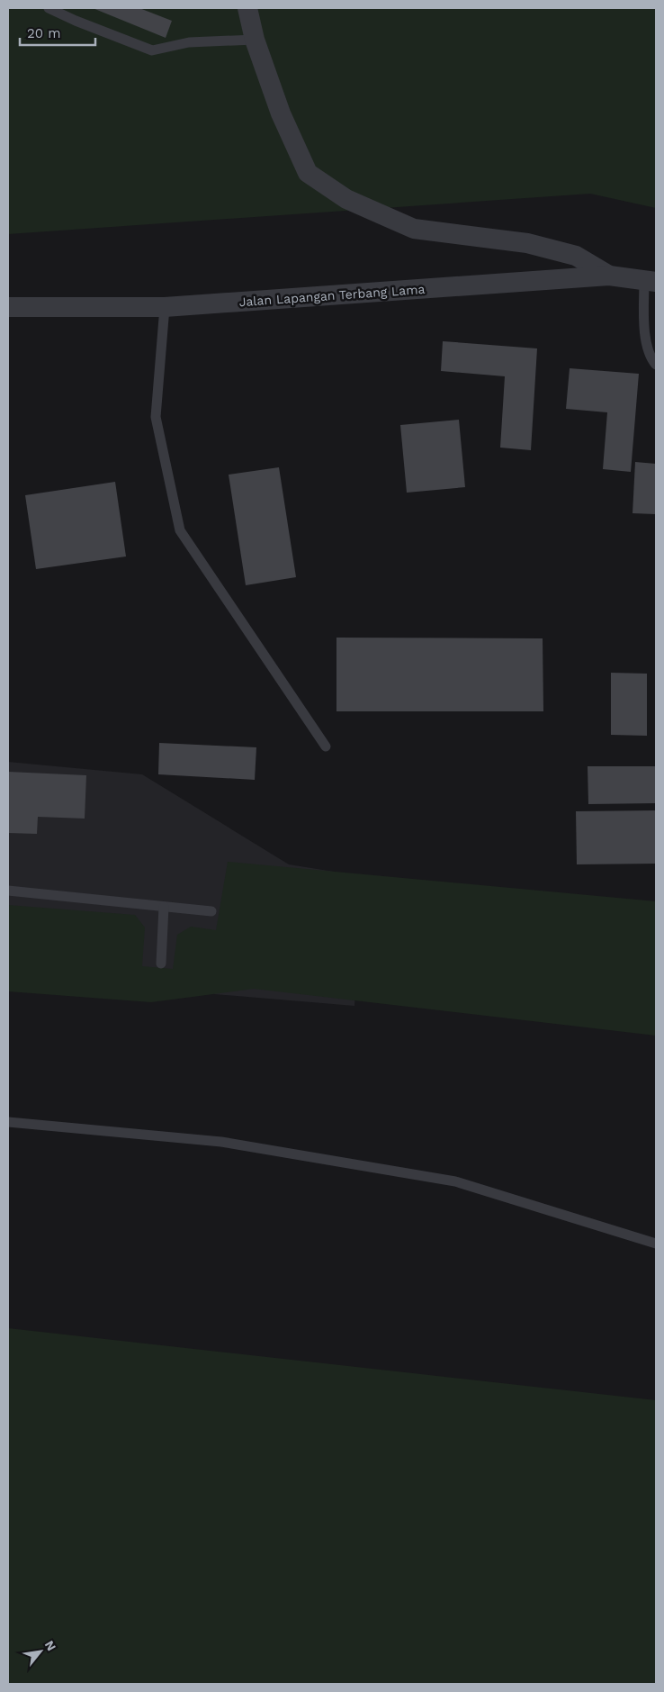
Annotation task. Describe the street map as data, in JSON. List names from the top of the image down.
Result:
{
  "streets": {
    "street": ["Jalan Lapangan Terbang Lama"]
  },
  "scale_bar": "20 m",
  "north": "top right"
}
